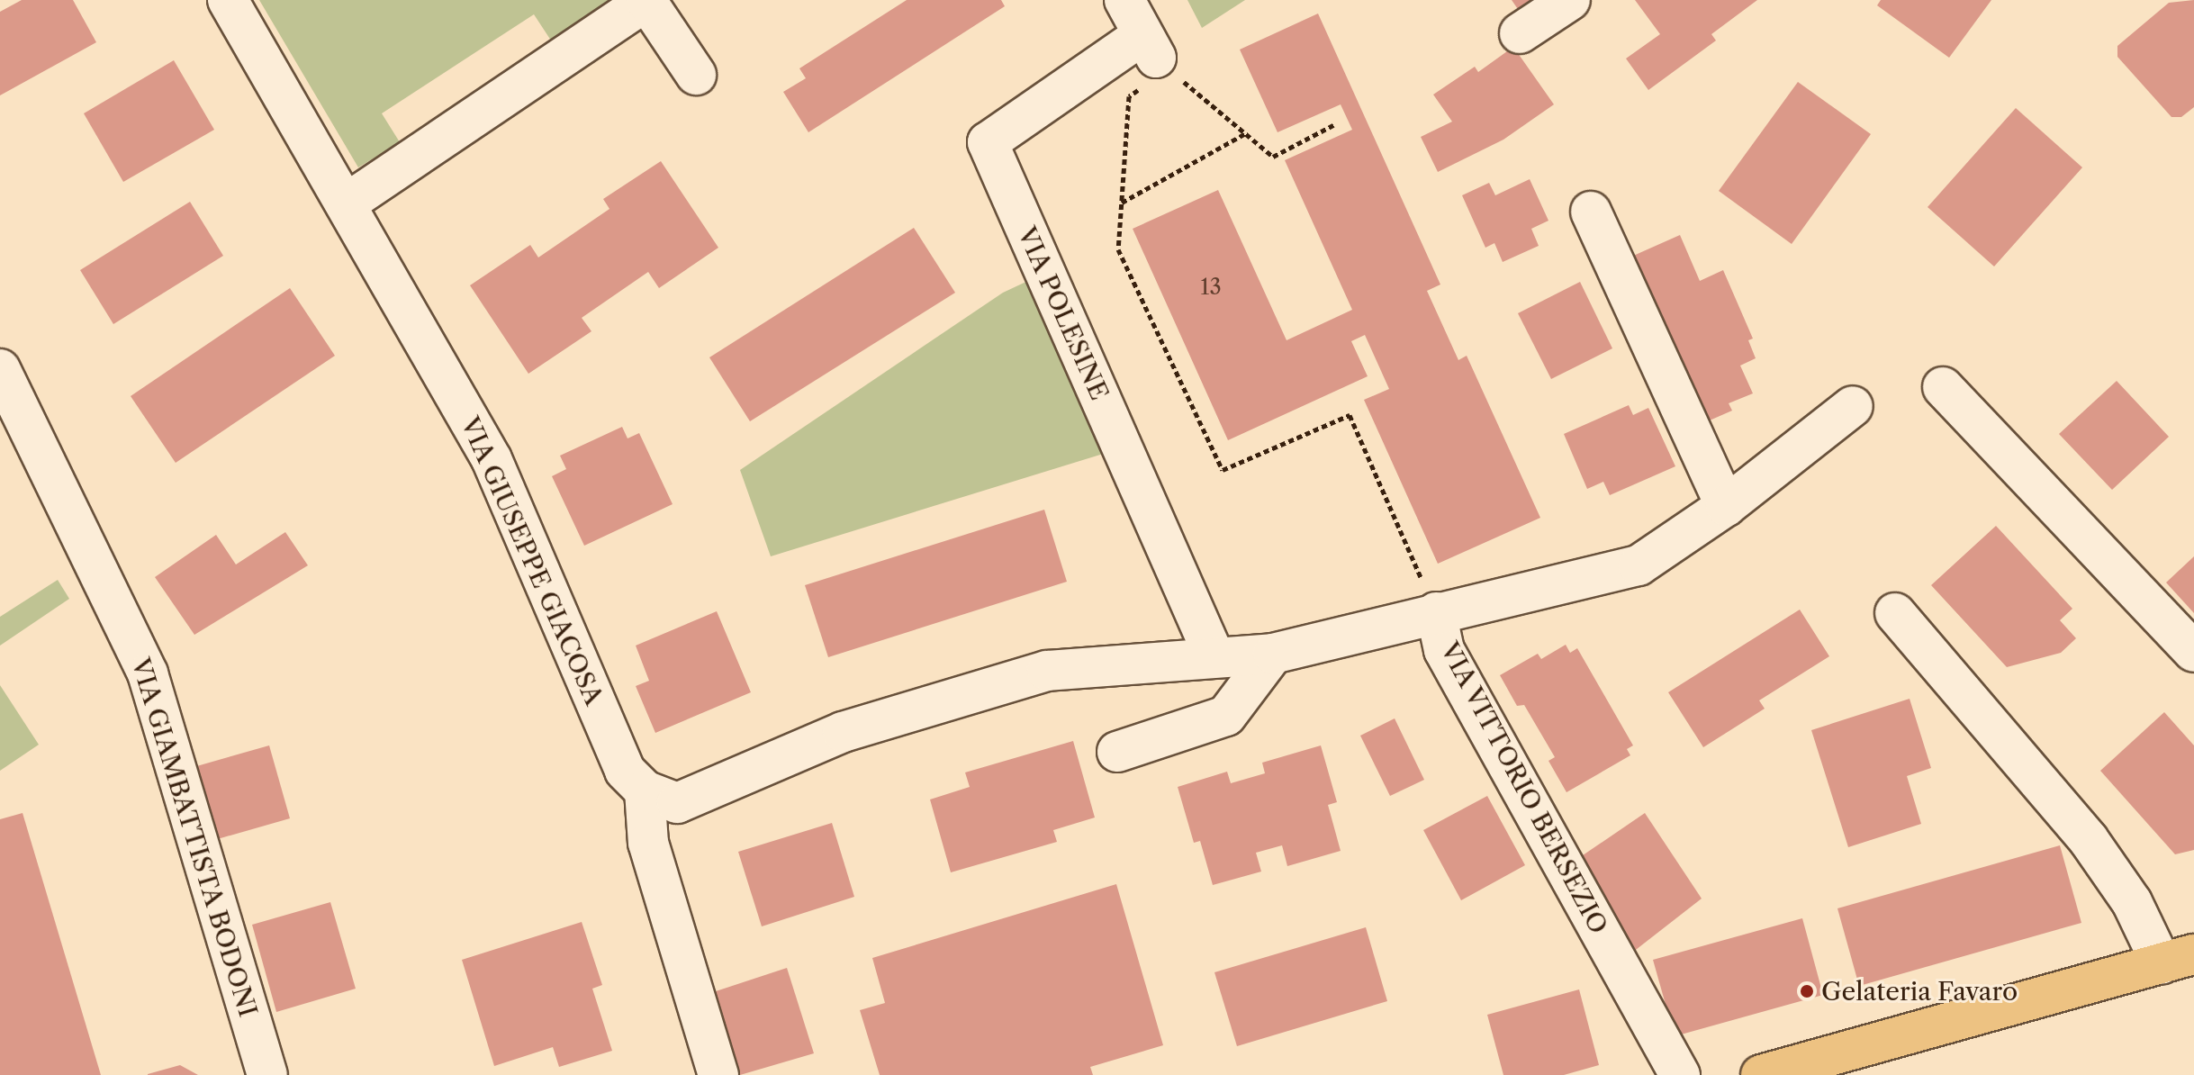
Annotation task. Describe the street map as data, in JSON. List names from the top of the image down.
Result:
{
  "streets": {
    "street": [
      "VIA POLESINE",
      "VIA GIUSEPPE GIACOSA",
      "VIA VITTORIO BERSEZIO",
      "VIA GIAMBATTISTA BODONI"
    ]
  },
  "places": ["Gelateria Favaro"],
  "house_numbers": ["13"]
}
